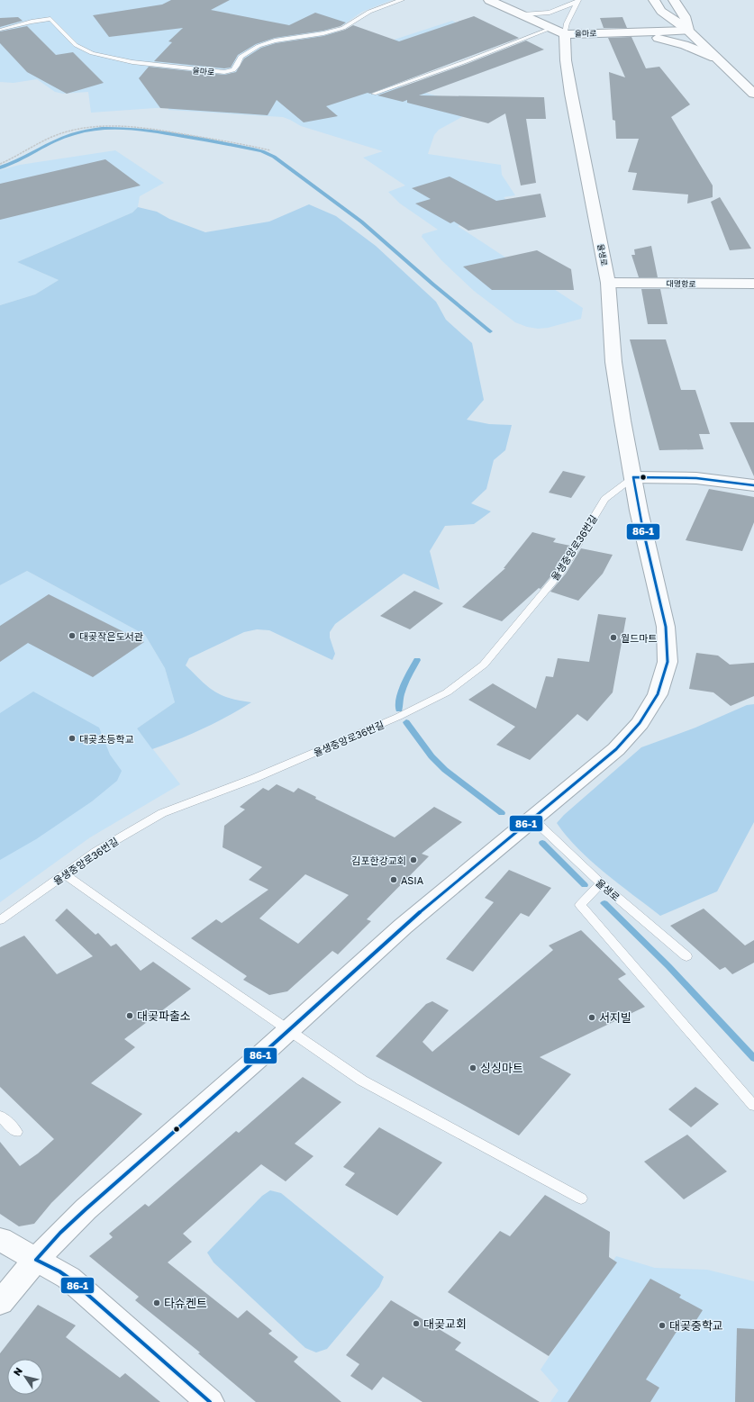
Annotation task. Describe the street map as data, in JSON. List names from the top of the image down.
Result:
{
  "streets": {
    "street": ["율마로", "율생로", "대명항로"],
    "lane": ["율생중앙로36번길"]
  },
  "crossings": [
    ["율마로", "율생로"],
    ["율생로", "대명항로"],
    ["율생로", "율생중앙로36번길"]
  ],
  "places": [
    "대곶작은도서관",
    "월드마트",
    "대곶초등학교",
    "김포한강교회",
    "ASIA",
    "대곶파출소",
    "서지빌",
    "싱싱마트",
    "타슈켄트",
    "대곶교회",
    "대곶중학교"
  ],
  "lines": ["transit line 86-1"],
  "north": "top left"
}
